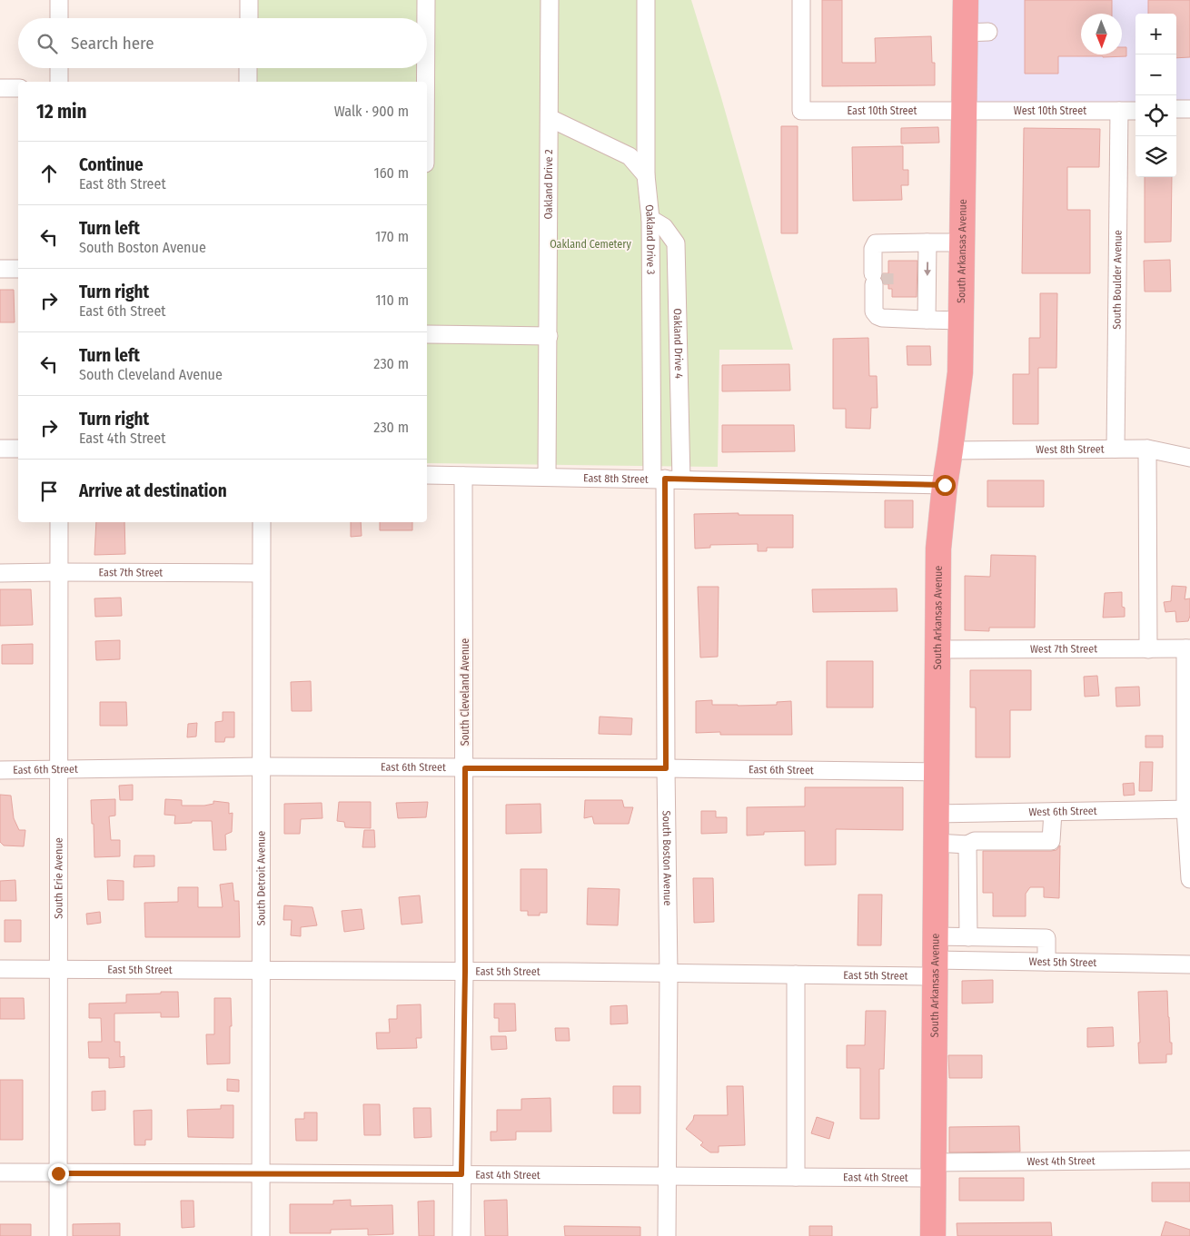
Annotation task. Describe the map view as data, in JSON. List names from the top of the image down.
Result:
{
  "streets": {
    "highway": ["South Arkansas Avenue"],
    "street": [
      "East 10th Street",
      "West 10th Street",
      "Oakland Drive 2",
      "Oakland Drive 3",
      "South Boulder Avenue",
      "Oakland Drive 4",
      "West 8th Street",
      "East 8th Street",
      "East 7th Street",
      "West 7th Street",
      "South Cleveland Avenue",
      "East 6th Street",
      "West 6th Street",
      "South Boston Avenue",
      "South Erie Avenue",
      "South Detroit Avenue",
      "West 5th Street",
      "East 5th Street",
      "West 4th Street",
      "East 4th Street"
    ]
  },
  "crossings": [
    ["East 10th Street", "West 10th Street"],
    ["East 10th Street", "South Arkansas Avenue"],
    ["West 10th Street", "South Arkansas Avenue"],
    ["West 10th Street", "South Boulder Avenue"],
    ["Oakland Drive 2", "East 8th Street"],
    ["Oakland Drive 3", "Oakland Drive 4"],
    ["Oakland Drive 3", "East 8th Street"],
    ["Oakland Drive 3", "South Boston Avenue"],
    ["South Arkansas Avenue", "West 8th Street"],
    ["South Arkansas Avenue", "East 8th Street"],
    ["South Arkansas Avenue", "West 7th Street"],
    ["South Arkansas Avenue", "East 6th Street"],
    ["South Arkansas Avenue", "West 6th Street"],
    ["South Arkansas Avenue", "West 5th Street"],
    ["South Arkansas Avenue", "East 5th Street"],
    ["South Arkansas Avenue", "West 4th Street"],
    ["South Arkansas Avenue", "East 4th Street"],
    ["South Boulder Avenue", "West 8th Street"],
    ["Oakland Drive 4", "East 8th Street"],
    ["Oakland Drive 4", "South Boston Avenue"],
    ["East 8th Street", "South Cleveland Avenue"],
    ["East 8th Street", "South Boston Avenue"],
    ["East 7th Street", "South Erie Avenue"],
    ["East 7th Street", "South Detroit Avenue"],
    ["South Cleveland Avenue", "East 6th Street"],
    ["South Cleveland Avenue", "East 5th Street"],
    ["South Cleveland Avenue", "East 4th Street"],
    ["East 6th Street", "South Boston Avenue"],
    ["East 6th Street", "South Erie Avenue"],
    ["East 6th Street", "South Detroit Avenue"],
    ["South Boston Avenue", "East 5th Street"],
    ["South Boston Avenue", "East 4th Street"],
    ["South Erie Avenue", "East 5th Street"],
    ["South Erie Avenue", "East 4th Street"],
    ["South Detroit Avenue", "East 5th Street"],
    ["South Detroit Avenue", "East 4th Street"],
    ["West 5th Street", "East 5th Street"],
    ["West 4th Street", "East 4th Street"]
  ],
  "parks": ["Oakland Cemetery"],
  "north": "bottom",
  "page": {
    "map_buttons": ["+", "−"],
    "search": "Search here",
    "heading": ["12 min", "Walk · 900 m"],
    "list": [
      ["Continue", "East 8th Street", "160 m"],
      ["Turn left", "South Boston Avenue", "170 m"],
      ["Turn right", "East 6th Street", "110 m"],
      ["Turn left", "South Cleveland Avenue", "230 m"],
      ["Turn right", "East 4th Street", "230 m"],
      "Arrive at destination"
    ]
  }
}
